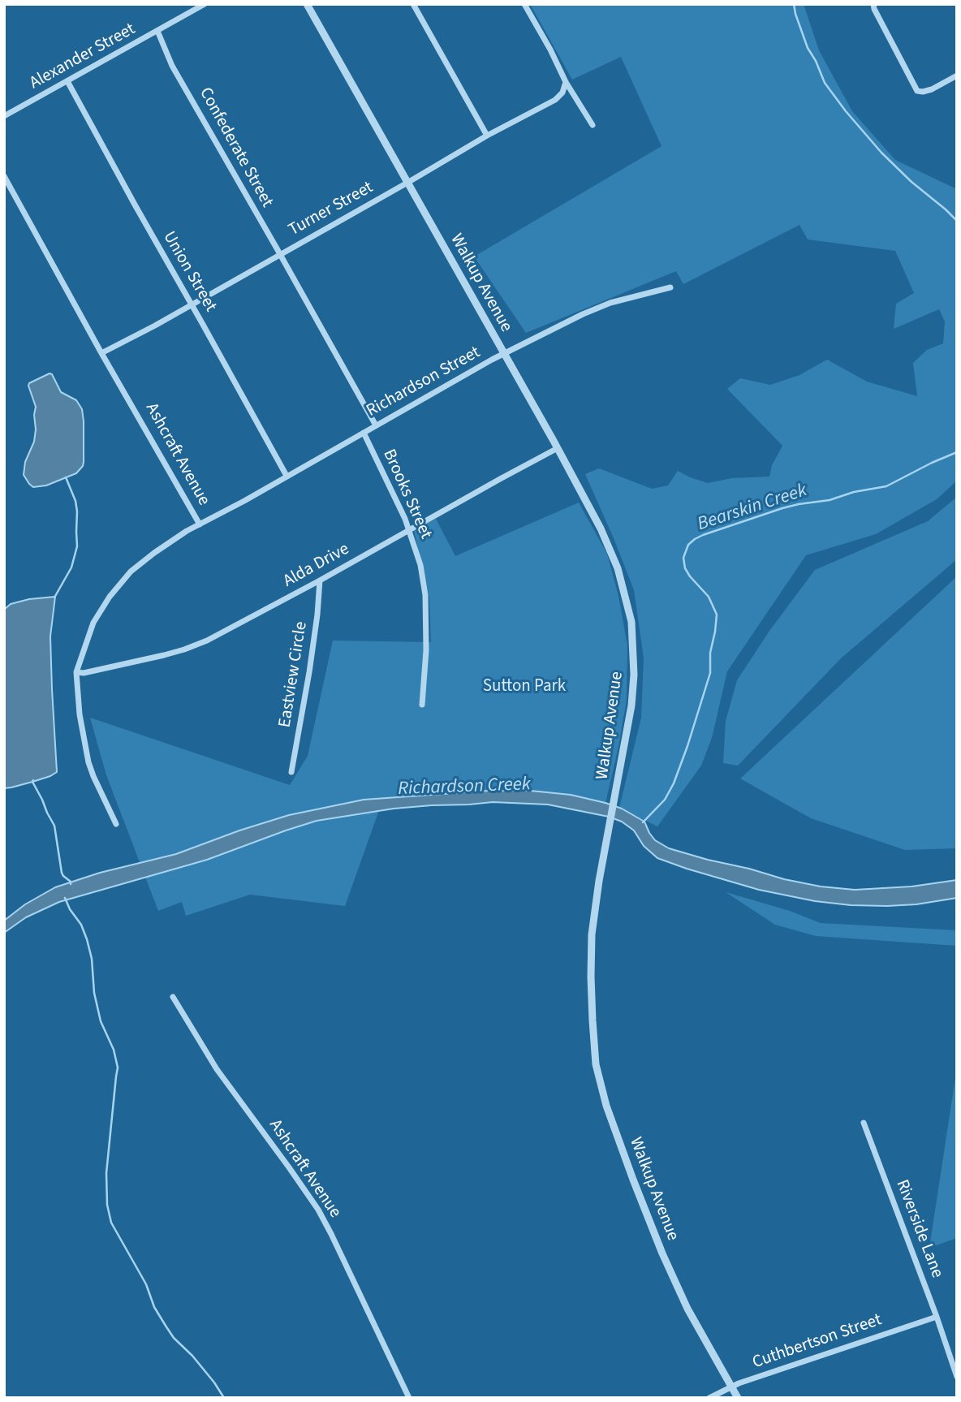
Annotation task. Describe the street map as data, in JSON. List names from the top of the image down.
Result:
{
  "streets": {
    "street": [
      "Alexander Street",
      "Confederate Street",
      "Turner Street",
      "Union Street",
      "Walkup Avenue",
      "Richardson Street",
      "Ashcraft Avenue",
      "Brooks Street",
      "Alda Drive",
      "Eastview Circle",
      "Riverside Lane",
      "Cuthbertson Street"
    ]
  },
  "crossings": [
    ["Alexander Street", "Confederate Street"],
    ["Alexander Street", "Union Street"],
    ["Confederate Street", "Turner Street"],
    ["Confederate Street", "Richardson Street"],
    ["Turner Street", "Union Street"],
    ["Turner Street", "Walkup Avenue"],
    ["Turner Street", "Ashcraft Avenue"],
    ["Union Street", "Richardson Street"],
    ["Walkup Avenue", "Richardson Street"],
    ["Walkup Avenue", "Alda Drive"],
    ["Walkup Avenue", "Cuthbertson Street"],
    ["Richardson Street", "Ashcraft Avenue"],
    ["Richardson Street", "Brooks Street"],
    ["Ashcraft Avenue", "Alda Drive"],
    ["Brooks Street", "Alda Drive"],
    ["Alda Drive", "Eastview Circle"],
    ["Riverside Lane", "Cuthbertson Street"]
  ],
  "water": ["Bearskin Creek", "Richardson Creek"],
  "parks": ["Sutton Park"]
}
